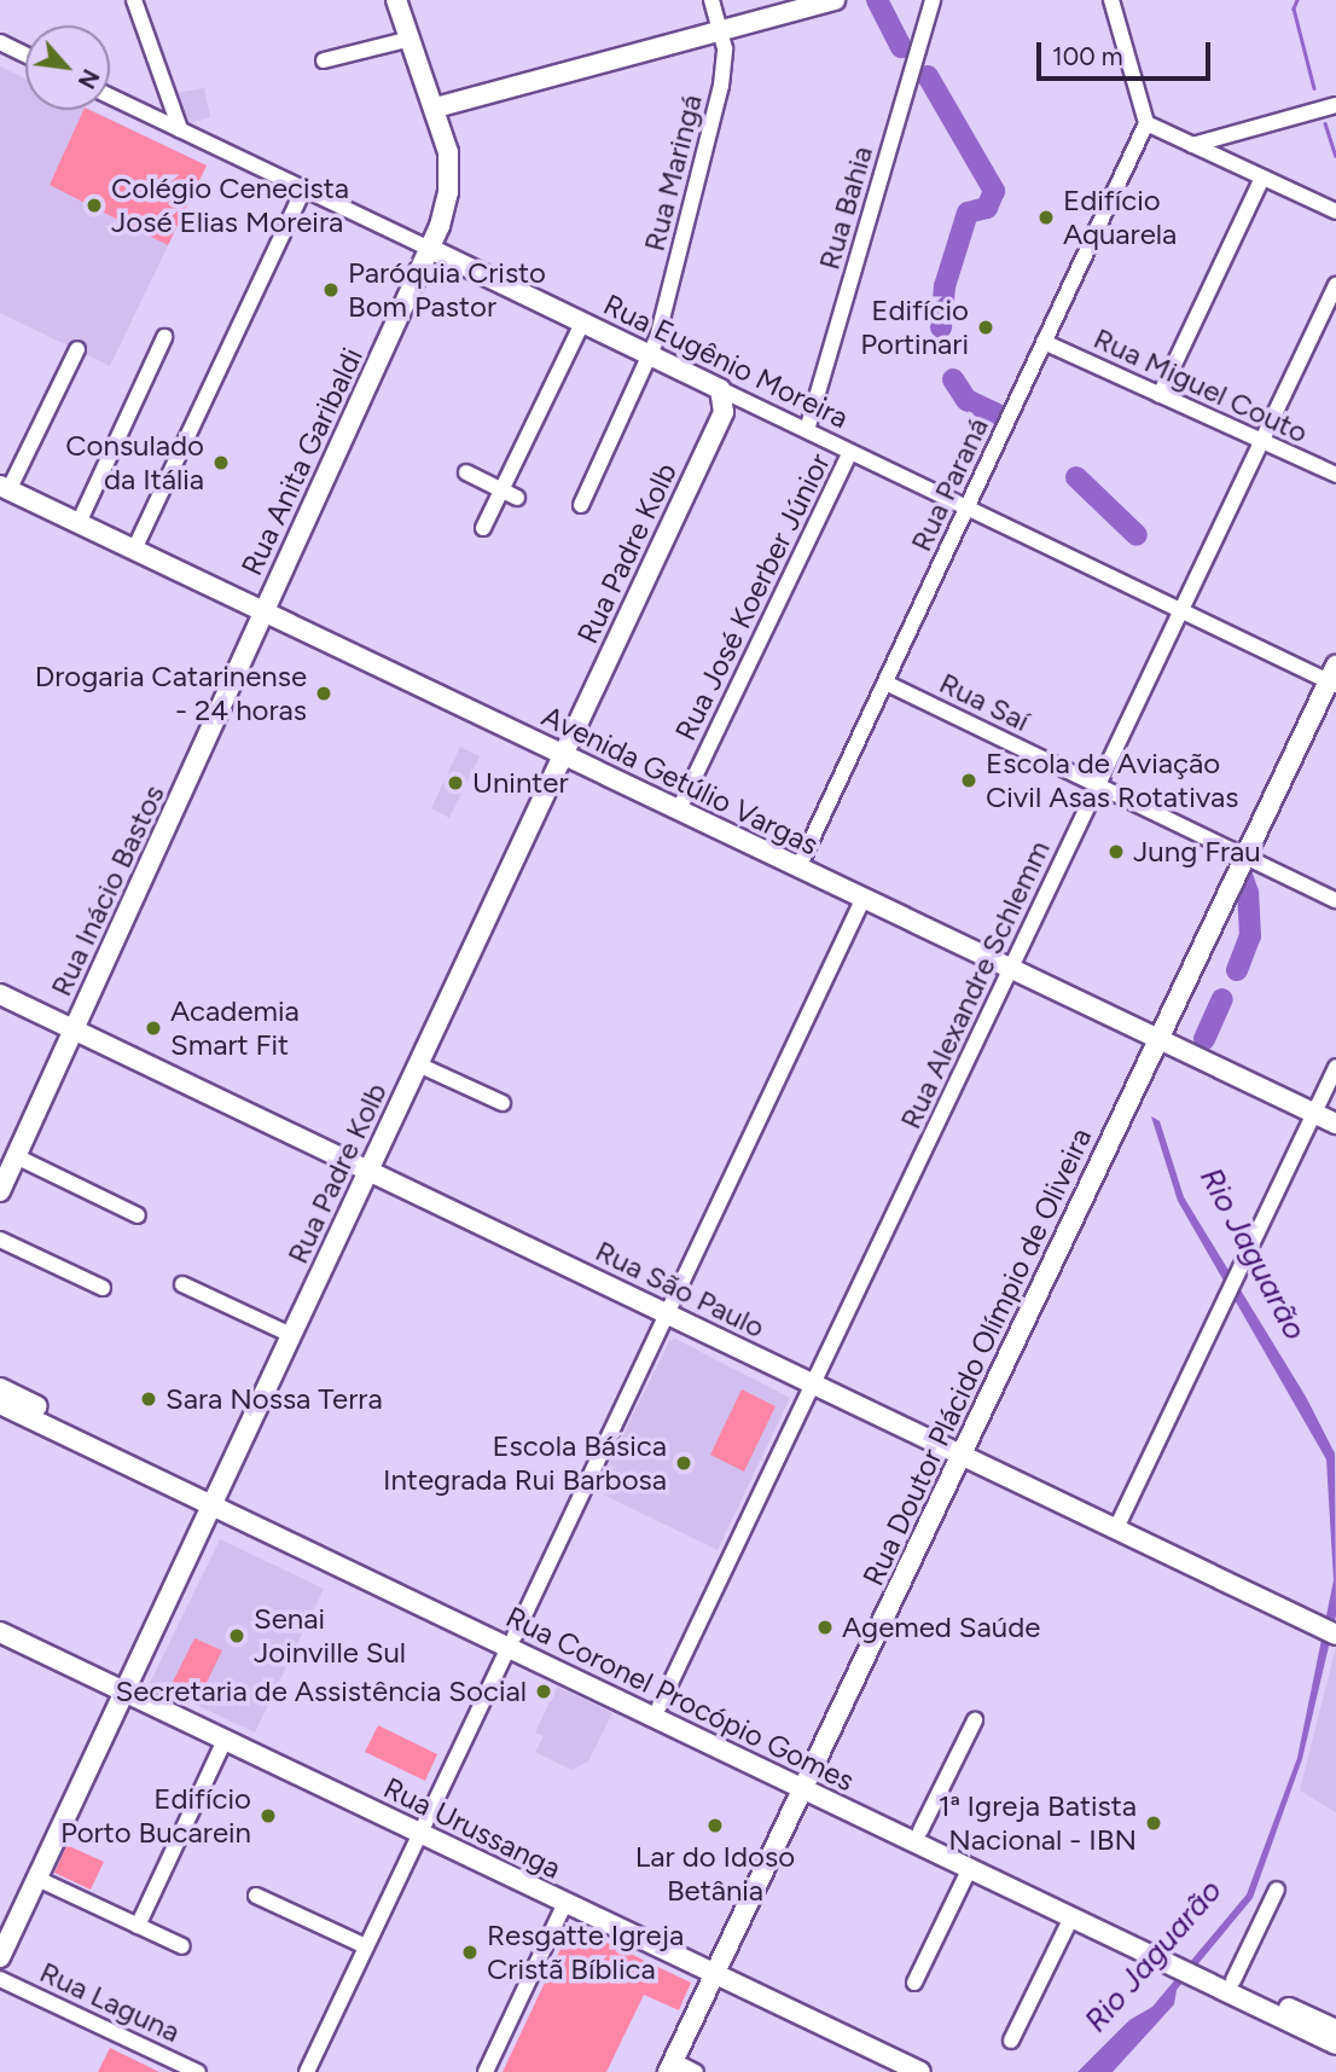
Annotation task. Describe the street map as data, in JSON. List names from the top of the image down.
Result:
{
  "streets": {
    "main road": [
      "Rua Eugênio Moreira",
      "Rua Anita Garibaldi",
      "Rua Padre Kolb",
      "Avenida Getúlio Vargas",
      "Rua Inácio Bastos",
      "Rua São Paulo",
      "Rua Doutor Plácido Olímpio de Oliveira",
      "Rua Coronel Procópio Gomes",
      "Rua Urussanga"
    ],
    "street": [
      "Rua Maringá",
      "Rua Bahia",
      "Rua Miguel Couto",
      "Rua Paraná",
      "Rua José Koerber Júnior",
      "Rua Saí",
      "Rua Alexandre Schlemm",
      "Rua Laguna"
    ]
  },
  "crossings": [
    ["Rua Maringá", "Rua Eugênio Moreira"],
    ["Rua Bahia", "Rua Eugênio Moreira"],
    ["Rua Eugênio Moreira", "Rua Anita Garibaldi"],
    ["Rua Eugênio Moreira", "Rua Paraná"],
    ["Rua Eugênio Moreira", "Rua José Koerber Júnior"],
    ["Rua Eugênio Moreira", "Rua Alexandre Schlemm"],
    ["Rua Eugênio Moreira", "Rua Doutor Plácido Olímpio de Oliveira"],
    ["Rua Miguel Couto", "Rua Paraná"],
    ["Rua Miguel Couto", "Rua Alexandre Schlemm"],
    ["Rua Anita Garibaldi", "Avenida Getúlio Vargas"],
    ["Rua Anita Garibaldi", "Rua Inácio Bastos"],
    ["Rua Paraná", "Rua Saí"],
    ["Rua Paraná", "Avenida Getúlio Vargas"],
    ["Rua Padre Kolb", "Avenida Getúlio Vargas"],
    ["Rua Padre Kolb", "Rua São Paulo"],
    ["Rua Padre Kolb", "Rua Coronel Procópio Gomes"],
    ["Rua Padre Kolb", "Rua Urussanga"],
    ["Rua José Koerber Júnior", "Avenida Getúlio Vargas"],
    ["Rua Saí", "Rua Alexandre Schlemm"],
    ["Rua Saí", "Rua Doutor Plácido Olímpio de Oliveira"],
    ["Avenida Getúlio Vargas", "Rua Inácio Bastos"],
    ["Avenida Getúlio Vargas", "Rua Alexandre Schlemm"],
    ["Avenida Getúlio Vargas", "Rua Doutor Plácido Olímpio de Oliveira"],
    ["Rua Inácio Bastos", "Rua São Paulo"],
    ["Rua Alexandre Schlemm", "Rua São Paulo"],
    ["Rua Alexandre Schlemm", "Rua Coronel Procópio Gomes"],
    ["Rua São Paulo", "Rua Doutor Plácido Olímpio de Oliveira"],
    ["Rua Doutor Plácido Olímpio de Oliveira", "Rua Coronel Procópio Gomes"],
    ["Rua Doutor Plácido Olímpio de Oliveira", "Rua Urussanga"]
  ],
  "water": ["Rio Jaguarão"],
  "places": [
    "Colégio Cenecista José Elias Moreira",
    "Edifício Aquarela",
    "Paróquia Cristo Bom Pastor",
    "Edifício Portinari",
    "Consulado da Itália",
    "Drogaria Catarinense - 24 horas",
    "Escola de Aviação Civil Asas Rotativas",
    "Uninter",
    "Jung Frau",
    "Academia Smart Fit",
    "Sara Nossa Terra",
    "Escola Básica Integrada Rui Barbosa",
    "Agemed Saúde",
    "Senai Joinville Sul",
    "Secretaria de Assistência Social",
    "Edifício Porto Bucarein",
    "1ª Igreja Batista Nacional - IBN",
    "Lar do Idoso Betânia",
    "Resgatte Igreja Cristã Bíblica"
  ],
  "scale_bar": "100 m",
  "north": "bottom right"
}
